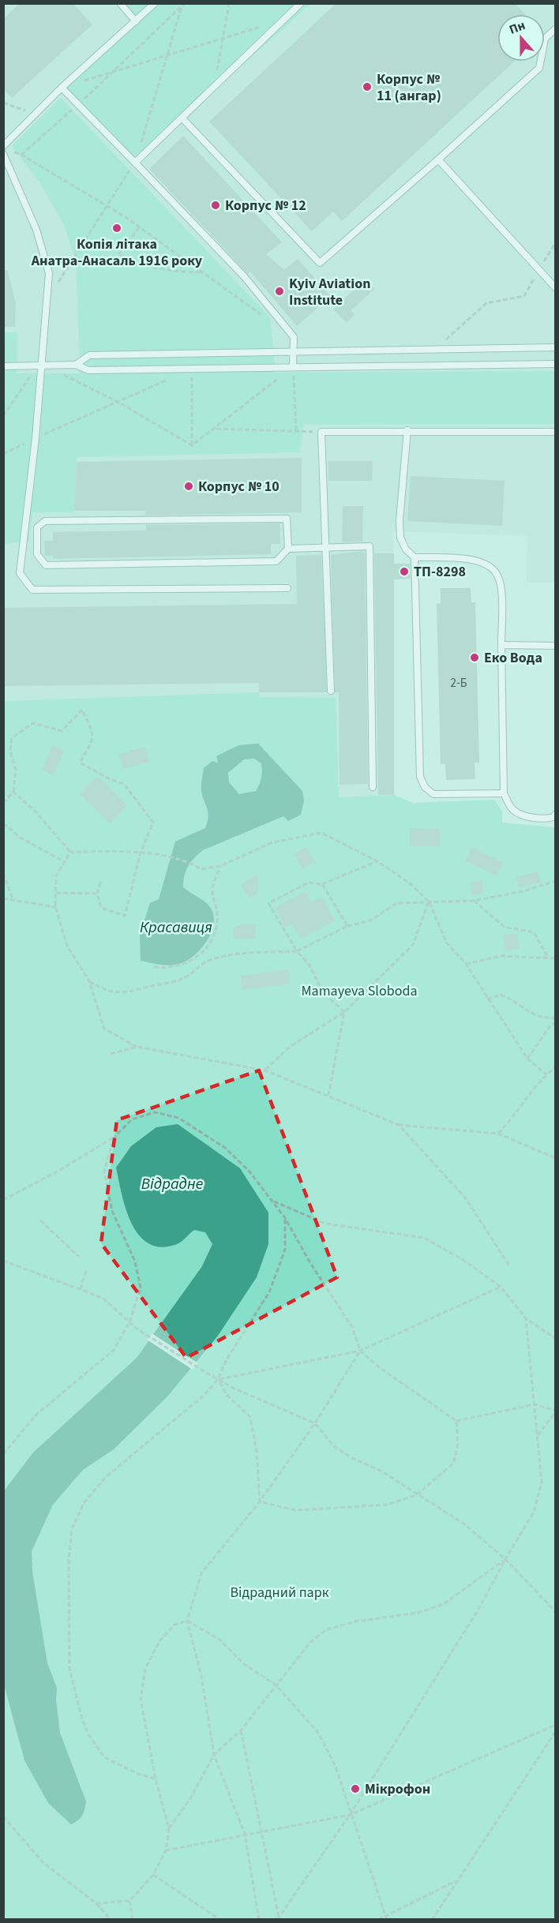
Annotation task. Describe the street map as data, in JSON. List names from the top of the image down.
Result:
{
  "water": ["Красавиця", "Відрадне"],
  "parks": ["Mamayeva Sloboda", "Відрадний парк"],
  "places": [
    "Корпус № 11 (ангар)",
    "Корпус № 12",
    "Копія літака Анатра-Анасаль 1916 року",
    "Kyiv Aviation Institute",
    "Корпус № 10",
    "ТП-8298",
    "Еко Вода",
    "Мікрофон"
  ],
  "house_numbers": ["2-Б"],
  "north": "top"
}
